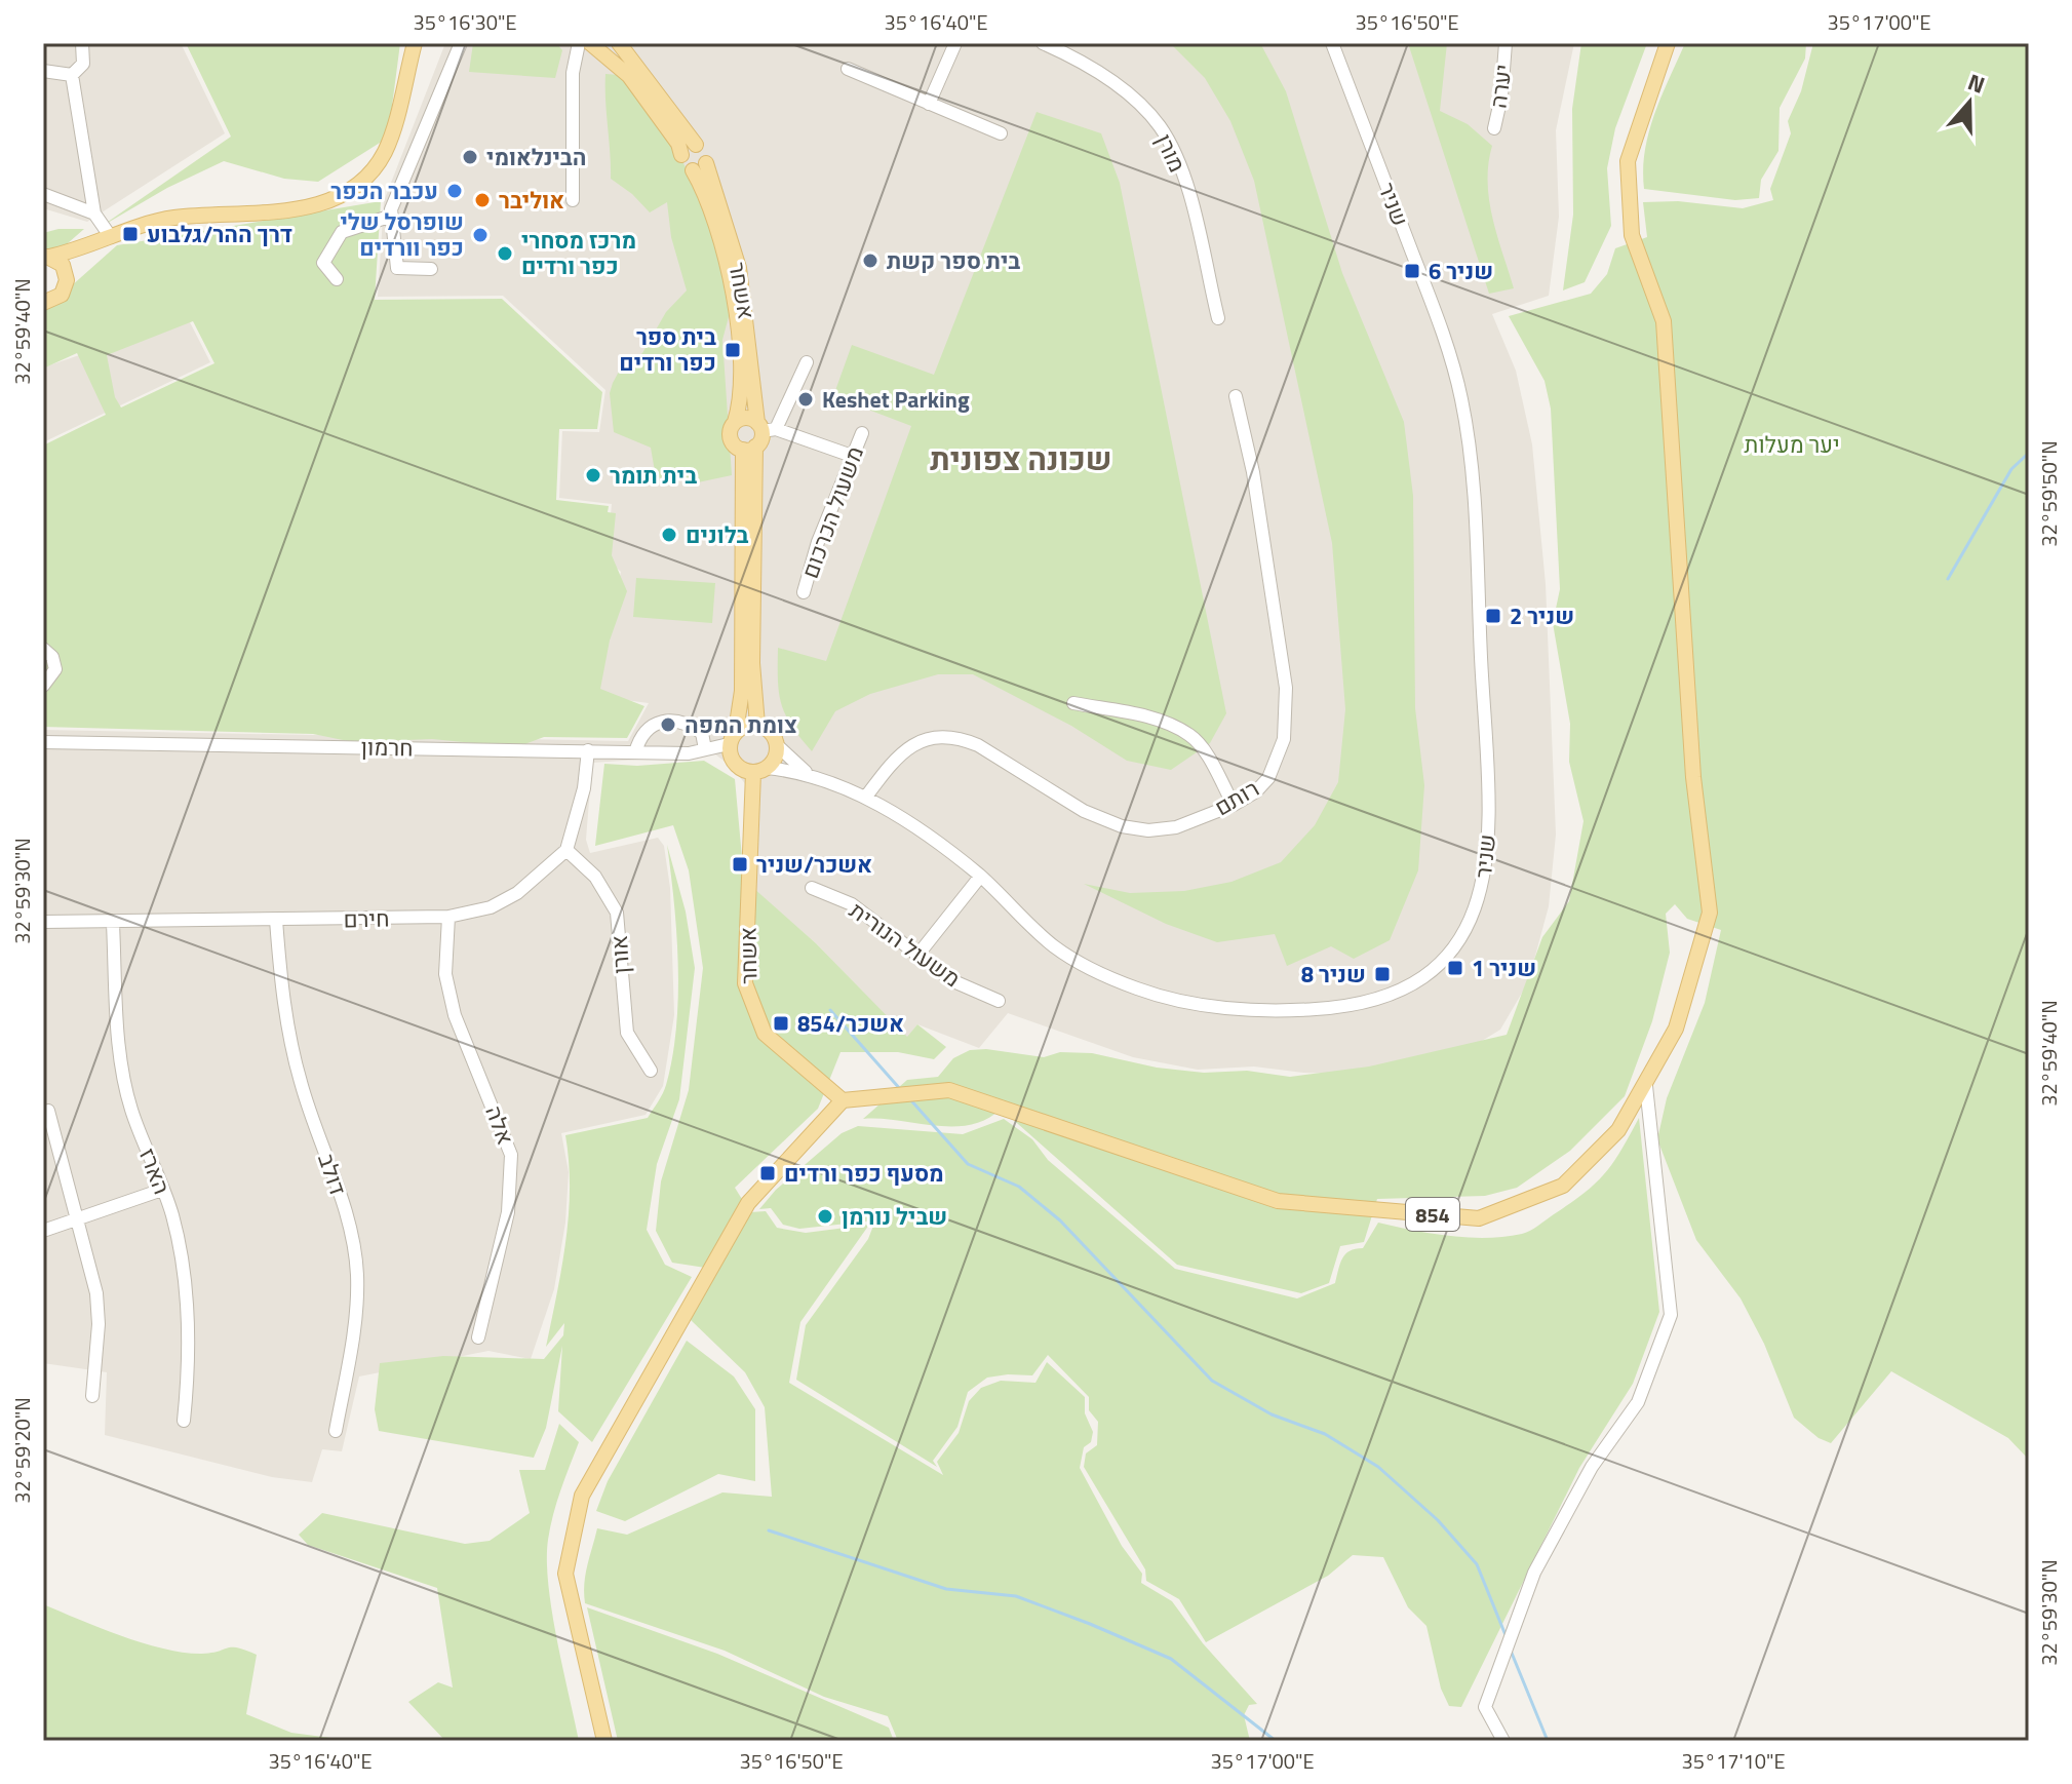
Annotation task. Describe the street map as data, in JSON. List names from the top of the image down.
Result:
{
  "streets": {
    "main road": ["אשחר", "854"],
    "street": [
      "יערה",
      "מורן",
      "שניר",
      "משעול הכרכום",
      "חרמון",
      "רותם",
      "חירם",
      "משעול הנורית",
      "אורן",
      "אלה",
      "הארז",
      "דולב"
    ]
  },
  "crossings": [
    ["שניר", "אשחר"],
    ["שניר", "חרמון"],
    ["שניר", "רותם"],
    ["אשחר", "חרמון"],
    ["אשחר", "854"],
    ["חירם", "אורן"],
    ["חירם", "אלה"],
    ["חירם", "הארז"],
    ["חירם", "דולב"]
  ],
  "districts": ["שכונה צפונית"],
  "parks": ["יער מעלות"],
  "places": {
    "other": [
      "הבינלאומי",
      "עכבר הכפר",
      "אוליבר",
      "שופרסל שלי כפר וורדים",
      "מרכז מסחרי כפר ורדים",
      "בית ספר קשת",
      "Keshet Parking",
      "בית תומר",
      "בלונים",
      "צומת המפה",
      "שביל נורמן"
    ],
    "transit": [
      "דרך ההר/גלבוע",
      "שניר 6",
      "בית ספר כפר ורדים",
      "שניר 2",
      "אשכר/שניר",
      "שניר 1",
      "שניר 8",
      "אשכר/854",
      "מסעף כפר ורדים"
    ]
  },
  "north": "top",
  "coordinates": [
    "35°16'30\"E",
    "35°16'40\"E",
    "35°16'50\"E",
    "35°17'00\"E",
    "32°59'40\"N",
    "32°59'50\"N",
    "32°59'30\"N",
    "32°59'20\"N",
    "35°17'10\"E"
  ]
}
